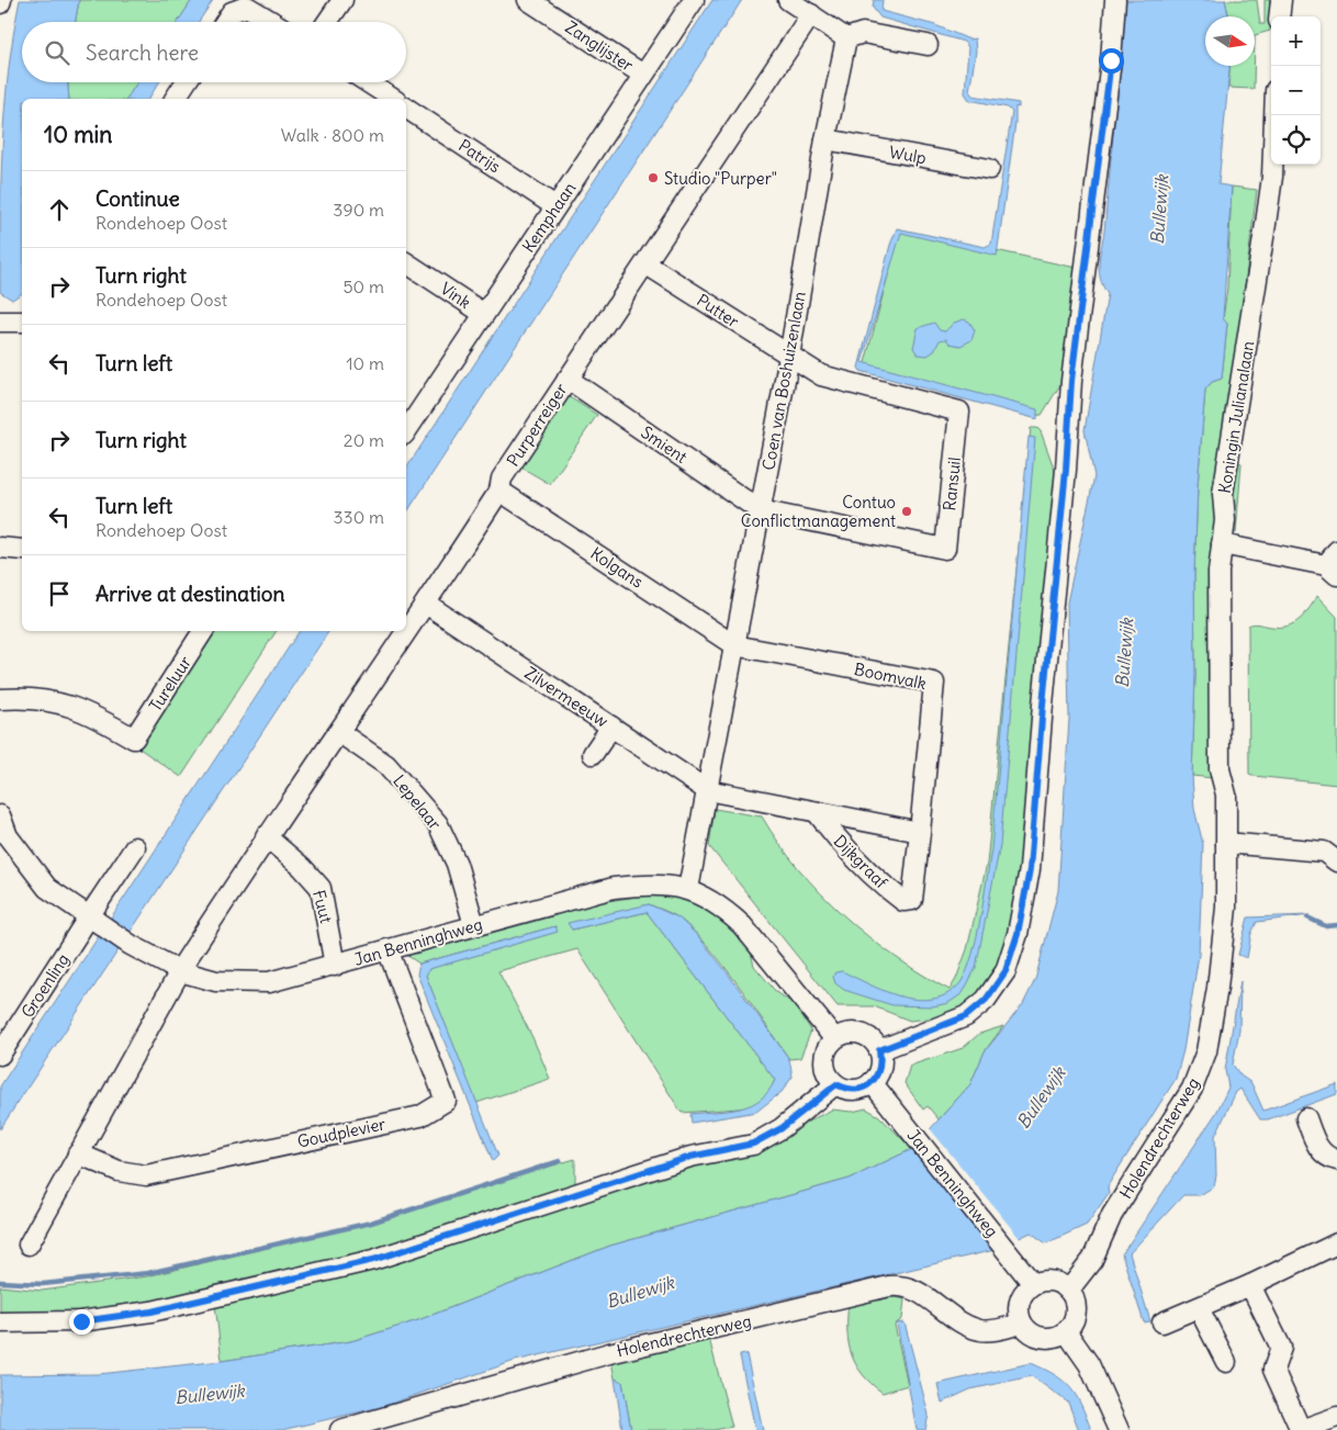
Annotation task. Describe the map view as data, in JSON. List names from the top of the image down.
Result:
{
  "streets": {
    "street": [
      "Zanglijster",
      "Wulp",
      "Patrijs",
      "Kemphaan",
      "Vink",
      "Putter",
      "Coen van Boshuizenlaan",
      "Koningin Julianalaan",
      "Purperreiger",
      "Smient",
      "Ransuil",
      "Kolgans",
      "Boomvalk",
      "Tureluur",
      "Zilvermeeuw",
      "Lepelaar",
      "Dijkgraaf",
      "Fuut",
      "Jan Benninghweg",
      "Groenling",
      "Goudplevier",
      "Holendrechterweg"
    ]
  },
  "crossings": [
    ["Zanglijster", "Kemphaan"],
    ["Wulp", "Coen van Boshuizenlaan"],
    ["Patrijs", "Kemphaan"],
    ["Kemphaan", "Vink"],
    ["Putter", "Coen van Boshuizenlaan"],
    ["Putter", "Purperreiger"],
    ["Putter", "Ransuil"],
    ["Coen van Boshuizenlaan", "Smient"],
    ["Coen van Boshuizenlaan", "Ransuil"],
    ["Coen van Boshuizenlaan", "Kolgans"],
    ["Coen van Boshuizenlaan", "Boomvalk"],
    ["Coen van Boshuizenlaan", "Zilvermeeuw"],
    ["Coen van Boshuizenlaan", "Jan Benninghweg"],
    ["Koningin Julianalaan", "Holendrechterweg"],
    ["Purperreiger", "Smient"],
    ["Purperreiger", "Kolgans"],
    ["Purperreiger", "Zilvermeeuw"],
    ["Purperreiger", "Lepelaar"],
    ["Purperreiger", "Fuut"],
    ["Smient", "Ransuil"],
    ["Kolgans", "Boomvalk"],
    ["Boomvalk", "Dijkgraaf"],
    ["Lepelaar", "Jan Benninghweg"],
    ["Fuut", "Jan Benninghweg"],
    ["Jan Benninghweg", "Groenling"],
    ["Jan Benninghweg", "Goudplevier"],
    ["Jan Benninghweg", "Holendrechterweg"]
  ],
  "water": ["Bullewijk"],
  "places": ["Studio \"Purper\"", "Contuo Conflictmanagement"],
  "north": "right",
  "page": {
    "map_buttons": ["+", "−"],
    "search": "Search here",
    "heading": ["10 min", "Walk · 800 m"],
    "list": [
      ["Continue", "Rondehoep Oost", "390 m"],
      ["Turn right", "Rondehoep Oost", "50 m"],
      ["Turn left", "10 m"],
      ["Turn right", "20 m"],
      ["Turn left", "Rondehoep Oost", "330 m"],
      "Arrive at destination"
    ]
  }
}
